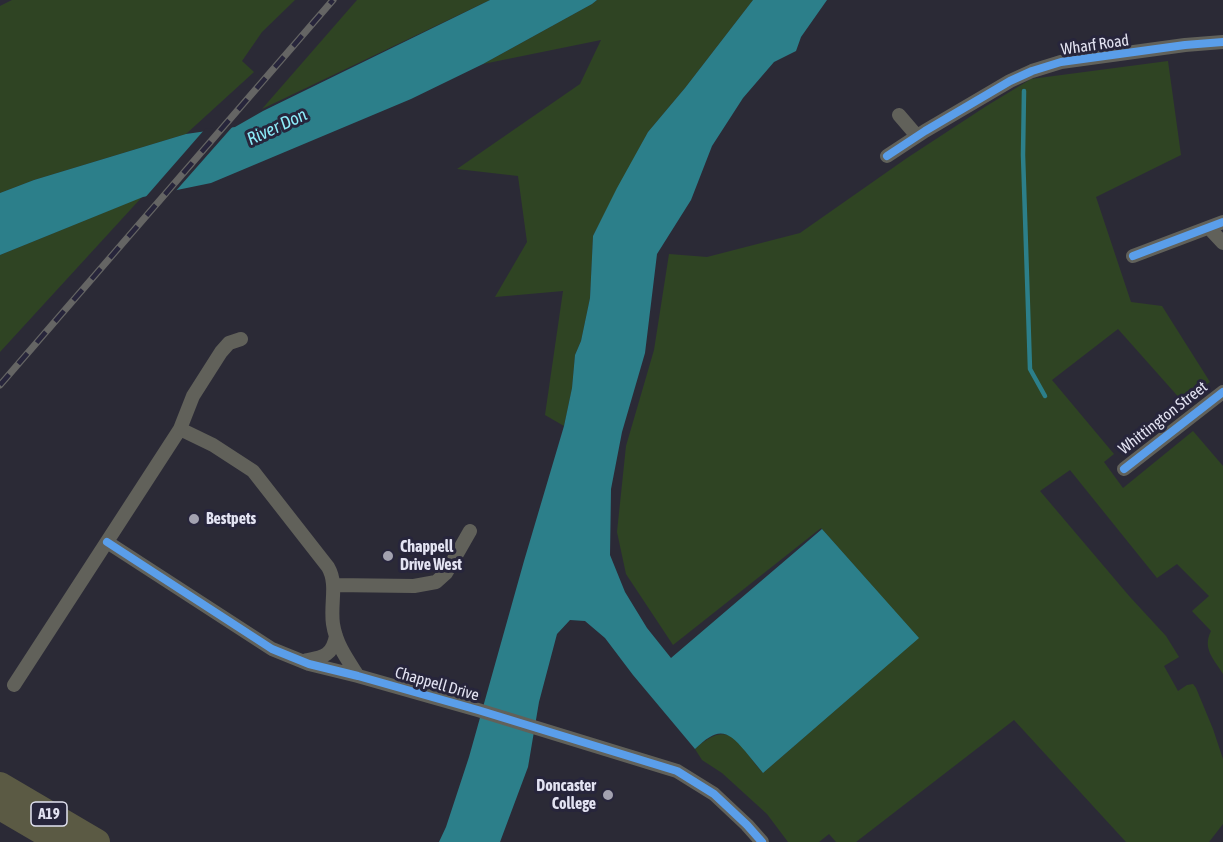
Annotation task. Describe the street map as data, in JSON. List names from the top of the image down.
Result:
{
  "streets": {
    "highway": ["A19"],
    "street": ["Wharf Road", "Whittington Street", "Chappell Drive"]
  },
  "water": ["River Don"],
  "places": ["Bestpets", "Chappell Drive West", "Doncaster College"]
}
